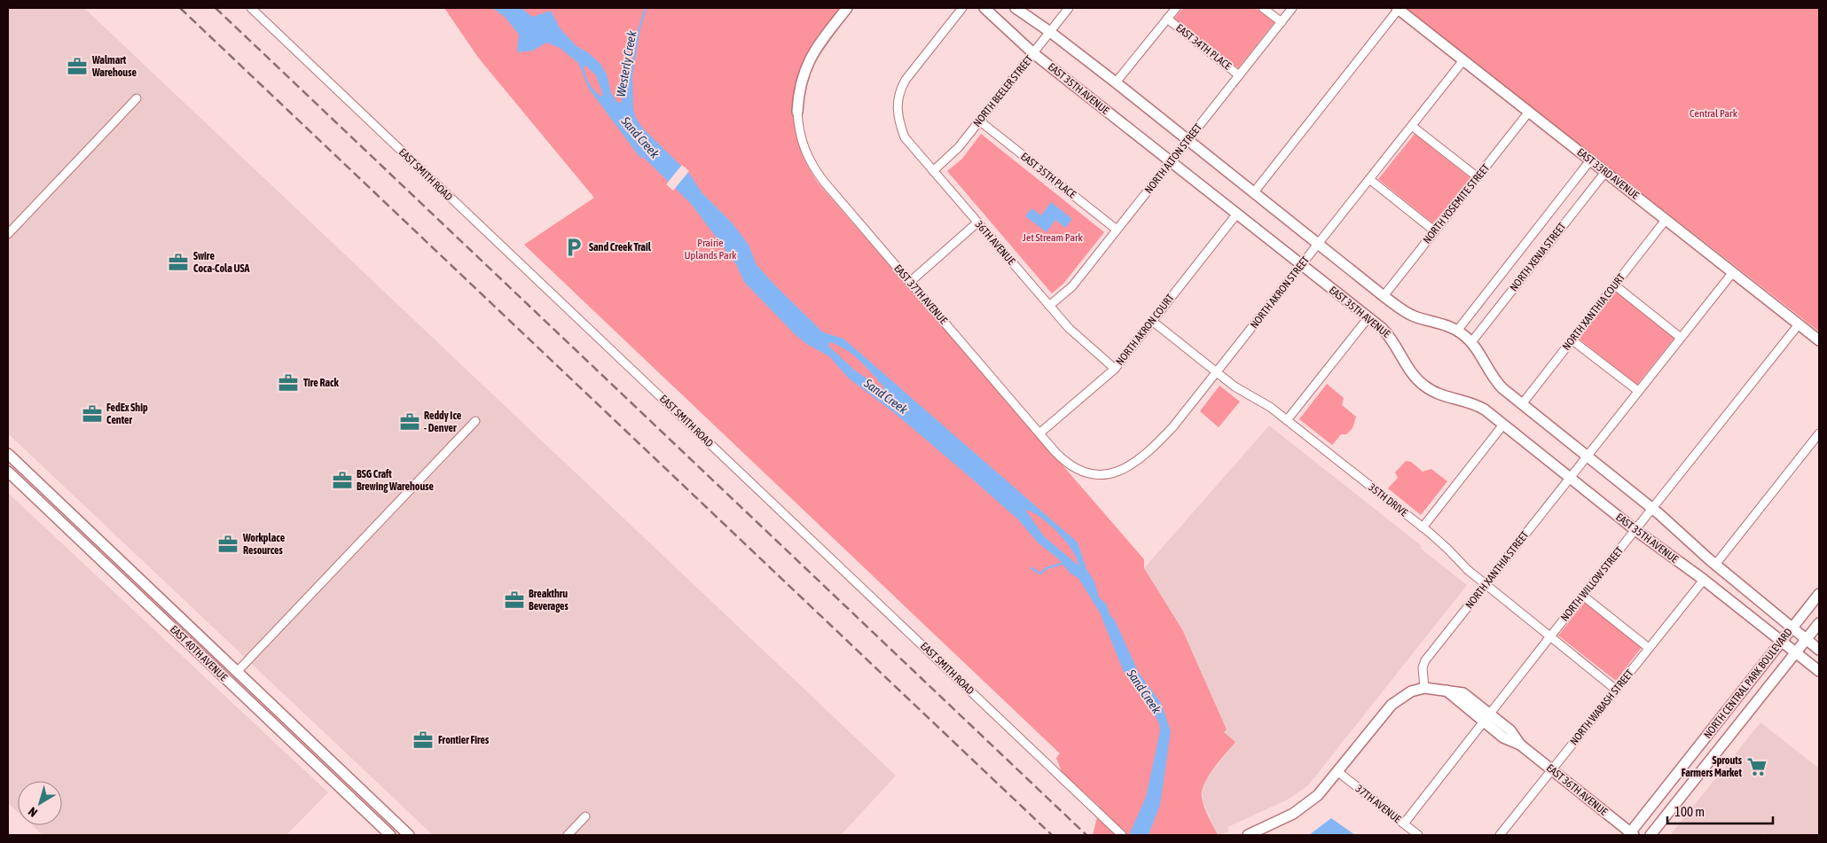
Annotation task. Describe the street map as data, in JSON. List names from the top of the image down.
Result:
{
  "streets": {
    "street": [
      "EAST 34TH PLACE",
      "EAST 35TH AVENUE",
      "NORTH BEELER STREET",
      "NORTH ALTON STREET",
      "EAST 33RD AVENUE",
      "EAST SMITH ROAD",
      "EAST 35TH PLACE",
      "NORTH YOSEMITE STREET",
      "36TH AVENUE",
      "NORTH XENIA STREET",
      "NORTH AKRON STREET",
      "EAST 37TH AVENUE",
      "NORTH XANTHIA COURT",
      "NORTH AKRON COURT",
      "35TH DRIVE",
      "NORTH XANTHIA STREET",
      "NORTH WILLOW STREET",
      "EAST 40TH AVENUE",
      "NORTH CENTRAL PARK BOULEVARD",
      "NORTH WABASH STREET",
      "EAST 36TH AVENUE",
      "37TH AVENUE"
    ]
  },
  "crossings": [
    ["EAST 34TH PLACE", "NORTH ALTON STREET"],
    ["EAST 35TH AVENUE", "NORTH BEELER STREET"],
    ["EAST 35TH AVENUE", "NORTH ALTON STREET"],
    ["EAST 35TH AVENUE", "NORTH YOSEMITE STREET"],
    ["EAST 35TH AVENUE", "NORTH XENIA STREET"],
    ["EAST 35TH AVENUE", "NORTH AKRON STREET"],
    ["EAST 35TH AVENUE", "NORTH XANTHIA COURT"],
    ["EAST 35TH AVENUE", "NORTH AKRON COURT"],
    ["EAST 35TH AVENUE", "NORTH XANTHIA STREET"],
    ["EAST 35TH AVENUE", "NORTH WILLOW STREET"],
    ["EAST 35TH AVENUE", "NORTH CENTRAL PARK BOULEVARD"],
    ["EAST 35TH AVENUE", "NORTH WABASH STREET"],
    ["NORTH BEELER STREET", "EAST 35TH PLACE"],
    ["NORTH BEELER STREET", "36TH AVENUE"],
    ["NORTH ALTON STREET", "EAST 35TH PLACE"],
    ["NORTH ALTON STREET", "36TH AVENUE"],
    ["EAST 33RD AVENUE", "NORTH YOSEMITE STREET"],
    ["EAST 33RD AVENUE", "NORTH XENIA STREET"],
    ["EAST 33RD AVENUE", "NORTH AKRON STREET"],
    ["EAST 33RD AVENUE", "NORTH XANTHIA COURT"],
    ["EAST 33RD AVENUE", "NORTH XANTHIA STREET"],
    ["EAST 33RD AVENUE", "NORTH WILLOW STREET"],
    ["36TH AVENUE", "NORTH AKRON COURT"],
    ["NORTH AKRON STREET", "EAST 37TH AVENUE"],
    ["NORTH AKRON STREET", "35TH DRIVE"],
    ["EAST 37TH AVENUE", "NORTH AKRON COURT"],
    ["NORTH AKRON COURT", "35TH DRIVE"],
    ["35TH DRIVE", "NORTH XANTHIA STREET"],
    ["35TH DRIVE", "NORTH WILLOW STREET"],
    ["35TH DRIVE", "NORTH WABASH STREET"],
    ["NORTH XANTHIA STREET", "EAST 36TH AVENUE"],
    ["NORTH WILLOW STREET", "EAST 36TH AVENUE"],
    ["NORTH WILLOW STREET", "37TH AVENUE"],
    ["NORTH CENTRAL PARK BOULEVARD", "EAST 36TH AVENUE"],
    ["NORTH WABASH STREET", "EAST 36TH AVENUE"]
  ],
  "water": ["Westerly Creek", "Sand Creek"],
  "parks": ["Central Park", "Jet Stream Park", "Prairie Uplands Park"],
  "places": {
    "office": [
      "Walmart Warehouse",
      "Swire Coca-Cola USA",
      "Tire Rack",
      "FedEx Ship Center",
      "Reddy Ice - Denver",
      "BSG Craft Brewing Warehouse",
      "Workplace Resources",
      "Breakthru Beverages",
      "Frontier Fires"
    ],
    "parking": ["Sand Creek Trail"],
    "supermarket": ["Sprouts Farmers Market"]
  },
  "scale_bar": "100 m",
  "north": "bottom left"
}
